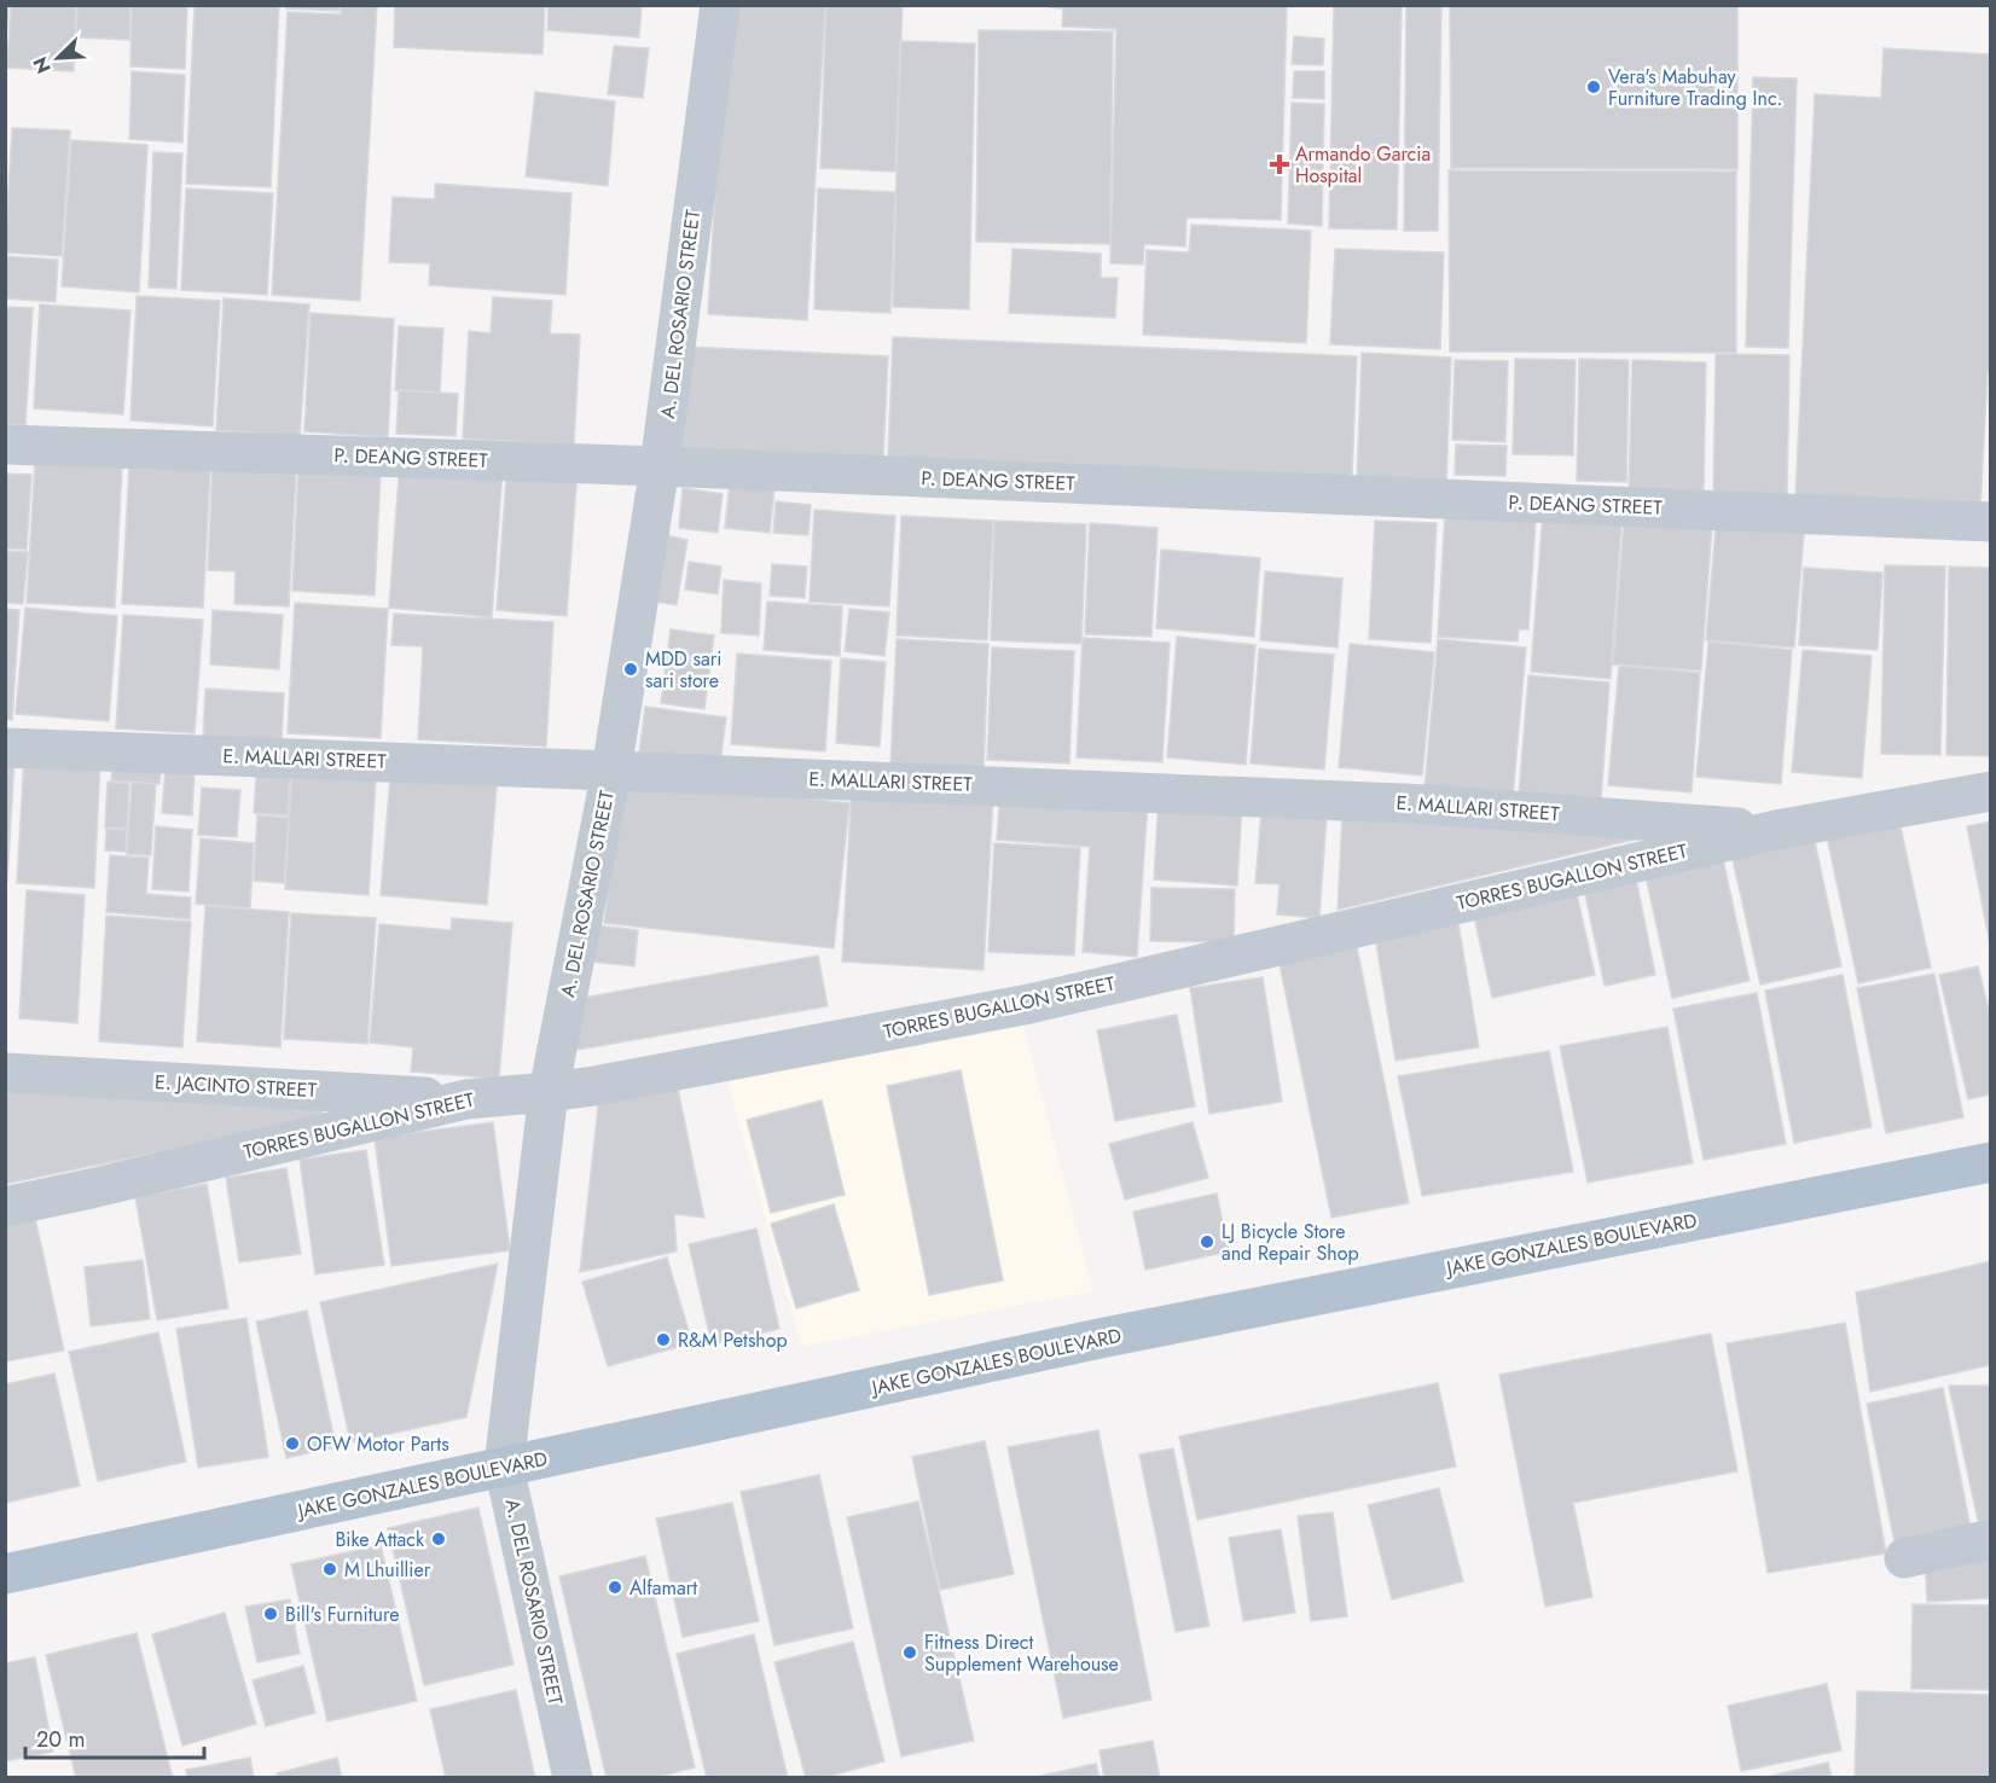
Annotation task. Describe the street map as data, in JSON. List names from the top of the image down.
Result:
{
  "streets": {
    "main road": ["JAKE GONZALES BOULEVARD"],
    "street": [
      "A. DEL ROSARIO STREET",
      "P. DEANG STREET",
      "E. MALLARI STREET",
      "TORRES BUGALLON STREET",
      "E. JACINTO STREET"
    ]
  },
  "crossings": [
    ["A. DEL ROSARIO STREET", "P. DEANG STREET"],
    ["A. DEL ROSARIO STREET", "E. MALLARI STREET"],
    ["A. DEL ROSARIO STREET", "TORRES BUGALLON STREET"],
    ["A. DEL ROSARIO STREET", "JAKE GONZALES BOULEVARD"],
    ["E. MALLARI STREET", "TORRES BUGALLON STREET"],
    ["TORRES BUGALLON STREET", "E. JACINTO STREET"]
  ],
  "places": {
    "other": [
      "Vera's Mabuhay Furniture Trading Inc.",
      "MDD sari sari store",
      "LJ Bicycle Store and Repair Shop",
      "R&M Petshop",
      "OFW Motor Parts",
      "Bike Attack",
      "M Lhuillier",
      "Alfamart",
      "Bill's Furniture",
      "Fitness Direct Supplement Warehouse"
    ],
    "health": ["Armando Garcia Hospital"]
  },
  "scale_bar": "20 m",
  "north": "bottom left"
}
